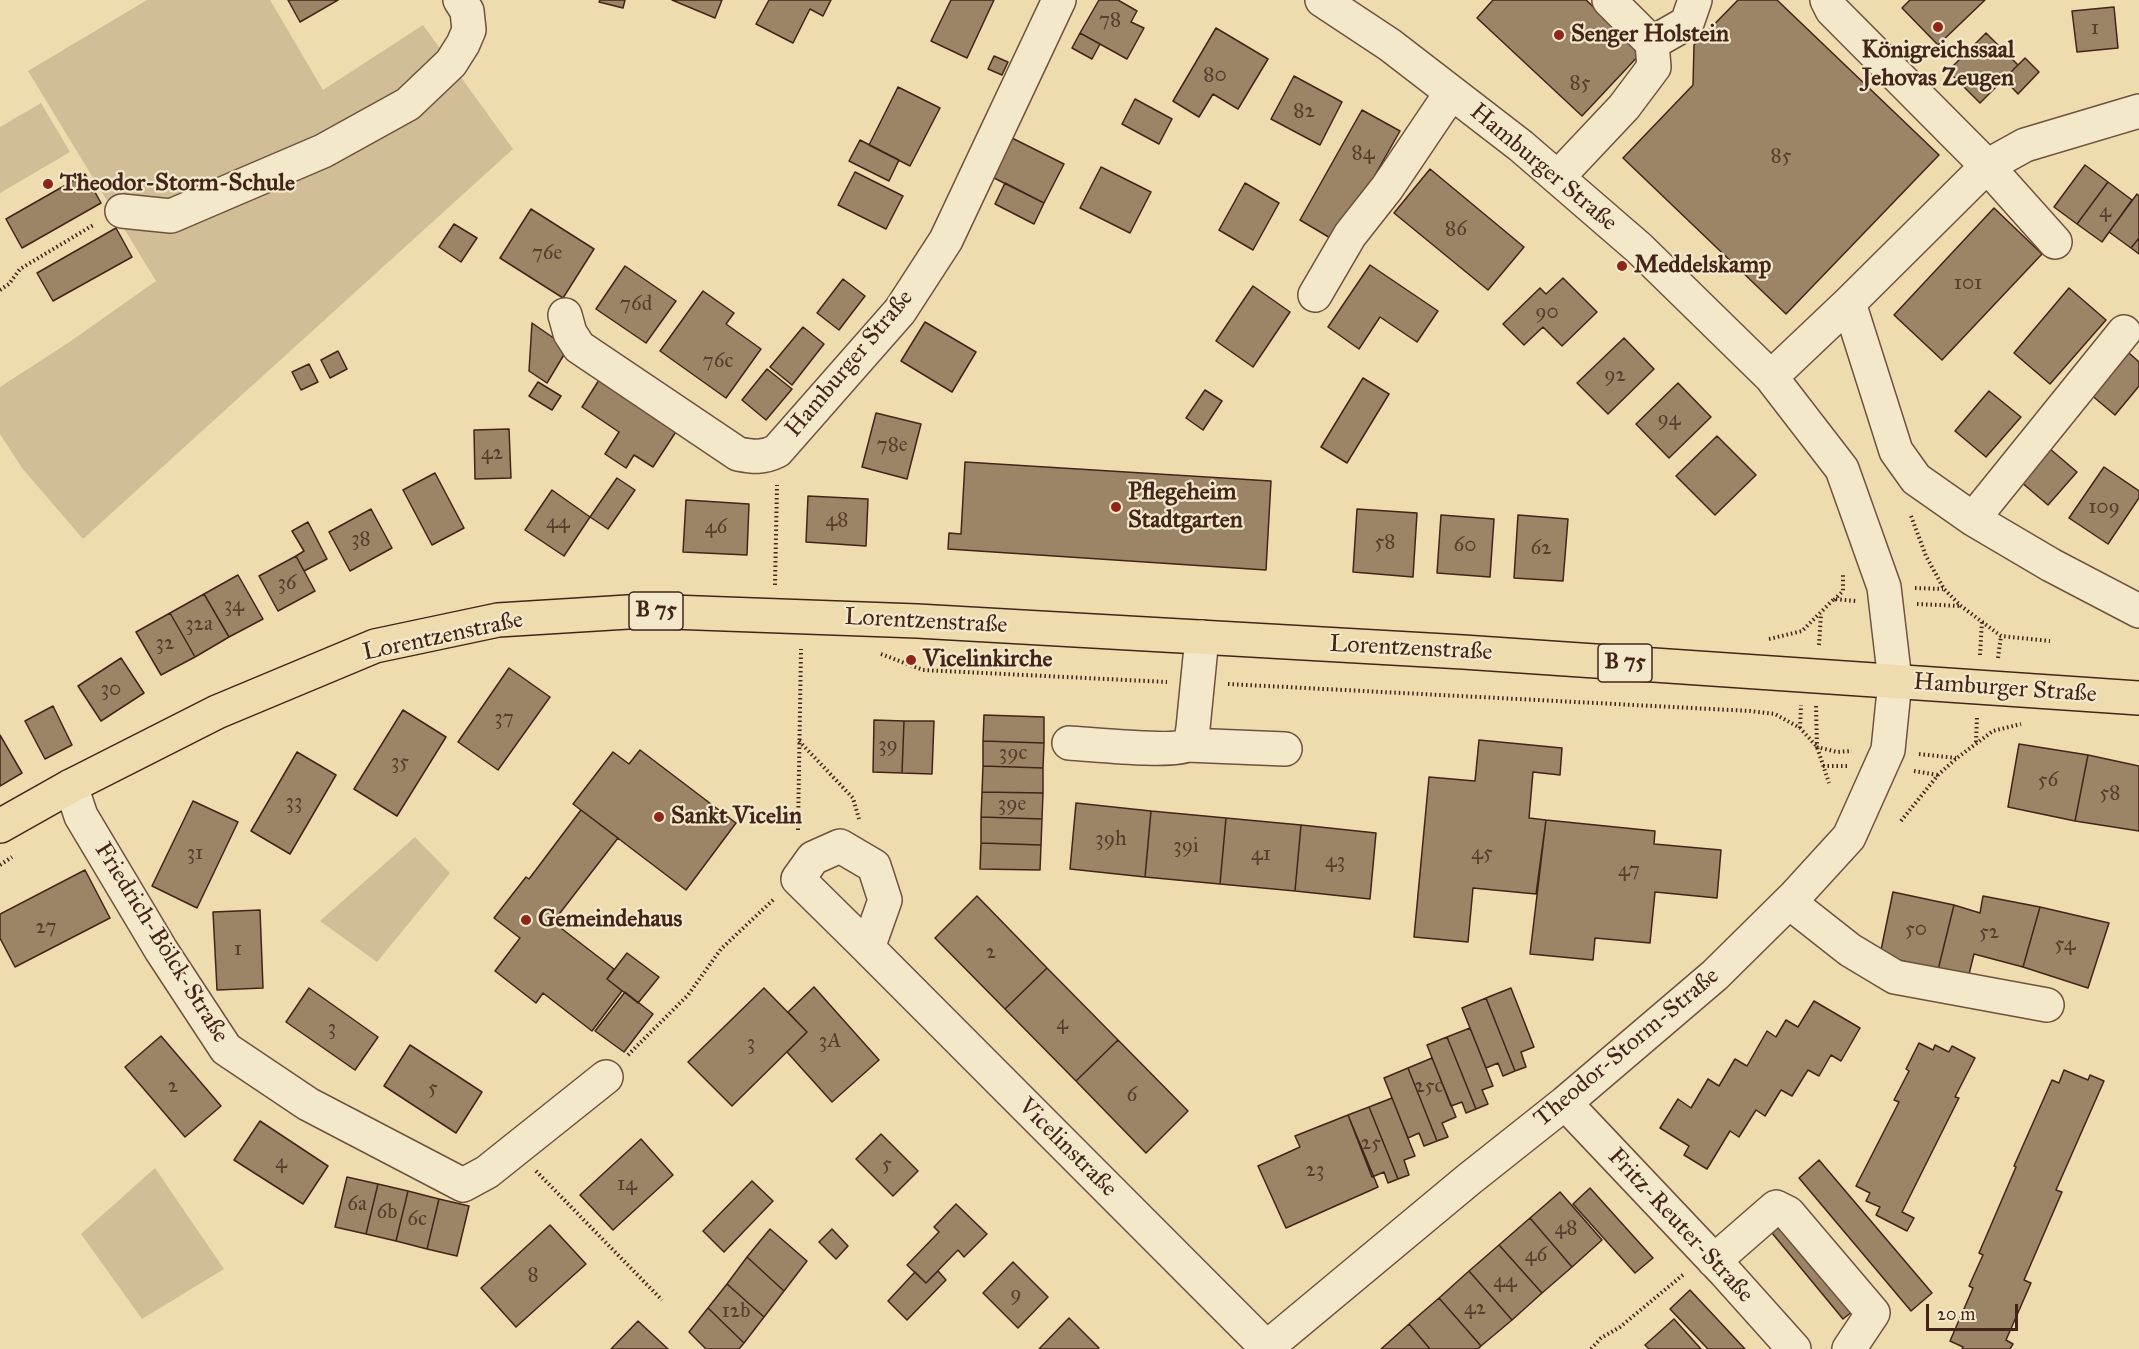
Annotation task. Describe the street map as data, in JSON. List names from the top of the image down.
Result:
{
  "streets": {
    "main road": ["Hamburger Straße", "B 75", "Lorentzenstraße"],
    "street": [
      "Friedrich-Bölck-Straße",
      "Theodor-Storm-Straße",
      "Vicelinstraße",
      "Fritz-Reuter-Straße"
    ]
  },
  "crossings": [
    ["Hamburger Straße", "Lorentzenstraße"],
    ["Hamburger Straße", "Theodor-Storm-Straße"],
    ["Lorentzenstraße", "Friedrich-Bölck-Straße"],
    ["Lorentzenstraße", "Theodor-Storm-Straße"],
    ["Theodor-Storm-Straße", "Vicelinstraße"],
    ["Theodor-Storm-Straße", "Fritz-Reuter-Straße"]
  ],
  "places": [
    "Königreichssaal Jehovas Zeugen",
    "Senger Holstein",
    "Theodor-Storm-Schule",
    "Meddelskamp",
    "Pflegeheim Stadtgarten",
    "Vicelinkirche",
    "Sankt Vicelin",
    "Gemeindehaus"
  ],
  "house_numbers": [
    "78",
    "1",
    "80",
    "85",
    "82",
    "84",
    "85",
    "4",
    "86",
    "76e",
    "101",
    "76d",
    "90",
    "76c",
    "92",
    "94",
    "78e",
    "42",
    "109",
    "48",
    "44",
    "46",
    "38",
    "58",
    "60",
    "62",
    "36",
    "34",
    "32a",
    "32",
    "30",
    "37",
    "39",
    "39c",
    "35",
    "56",
    "58",
    "33",
    "39e",
    "39h",
    "39i",
    "31",
    "45",
    "41",
    "43",
    "47",
    "27",
    "50",
    "52",
    "54",
    "1",
    "2",
    "4",
    "3",
    "3A",
    "3",
    "2",
    "25c",
    "5",
    "6",
    "25",
    "4",
    "5",
    "23",
    "14",
    "6a",
    "6b",
    "6c",
    "48",
    "46",
    "8",
    "44",
    "9",
    "42",
    "12b"
  ],
  "scale_bar": "20 m"
}
